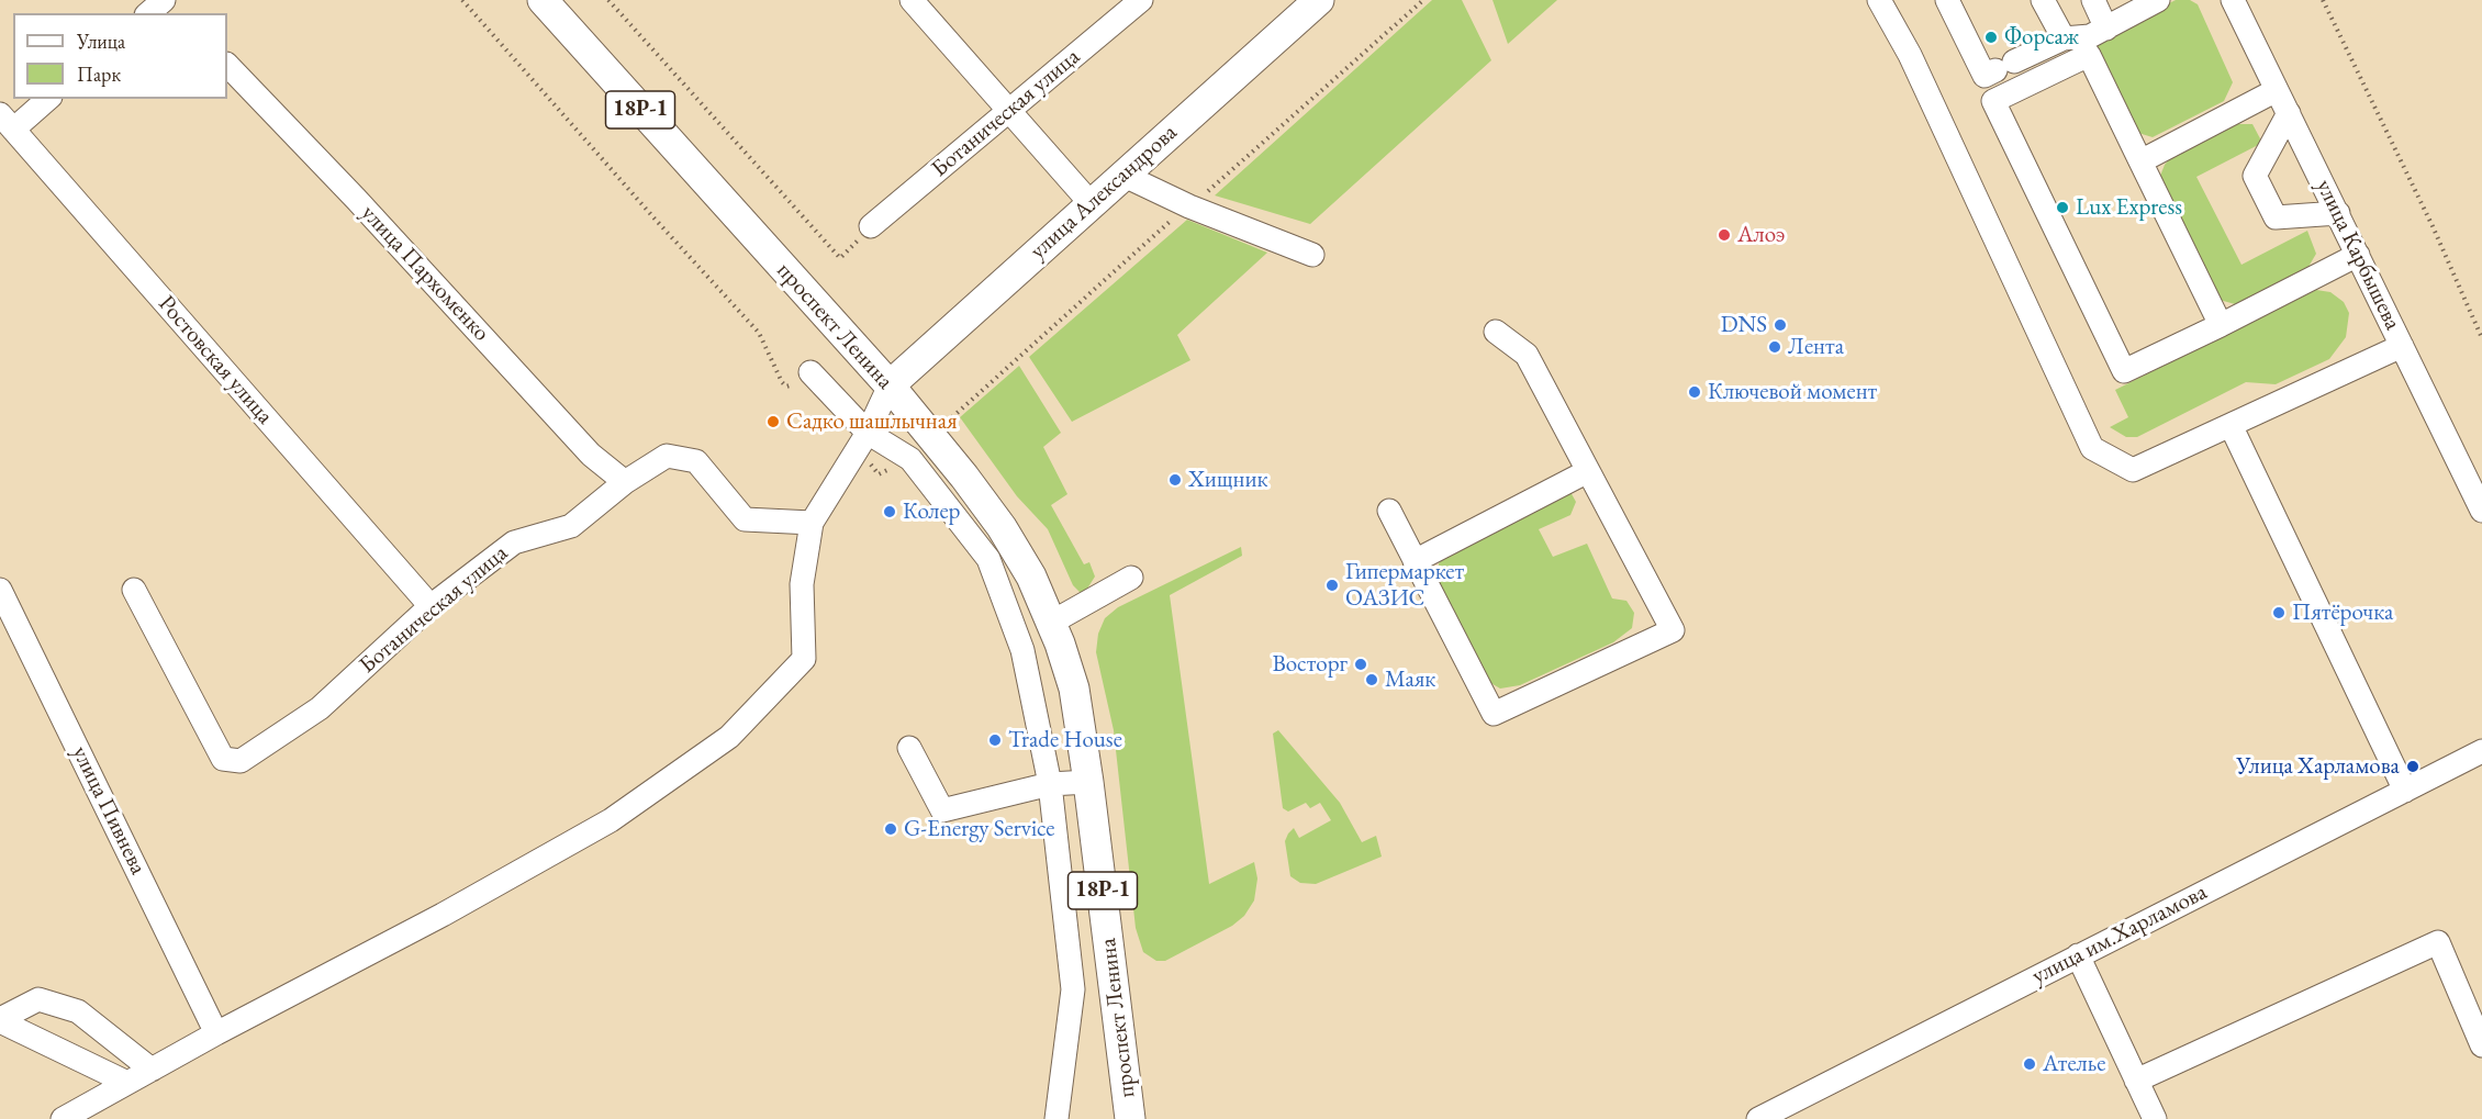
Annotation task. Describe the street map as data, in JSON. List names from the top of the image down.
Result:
{
  "streets": {
    "main road": ["18Р-1", "улица Александрова", "проспект Ленина"],
    "street": [
      "Ботаническая улица",
      "улица Карбышева",
      "улица Пархоменко",
      "Ростовская улица",
      "улица Пивнева",
      "улица им.Харламова"
    ]
  },
  "crossings": [
    ["Ботаническая улица", "улица Пархоменко"],
    ["Ботаническая улица", "Ростовская улица"],
    ["улица Александрова", "проспект Ленина"]
  ],
  "places": [
    "Форсаж",
    "Lux Express",
    "Алоэ",
    "DNS",
    "Лента",
    "Ключевой момент",
    "Садко шашлычная",
    "Хищник",
    "Колер",
    "Гипермаркет ОАЗИС",
    "Пятёрочка",
    "Восторг",
    "Маяк",
    "Trade House",
    "Улица Харламова",
    "G-Energy Service",
    "Ателье"
  ],
  "legend": ["Улица", "Парк"]
}
